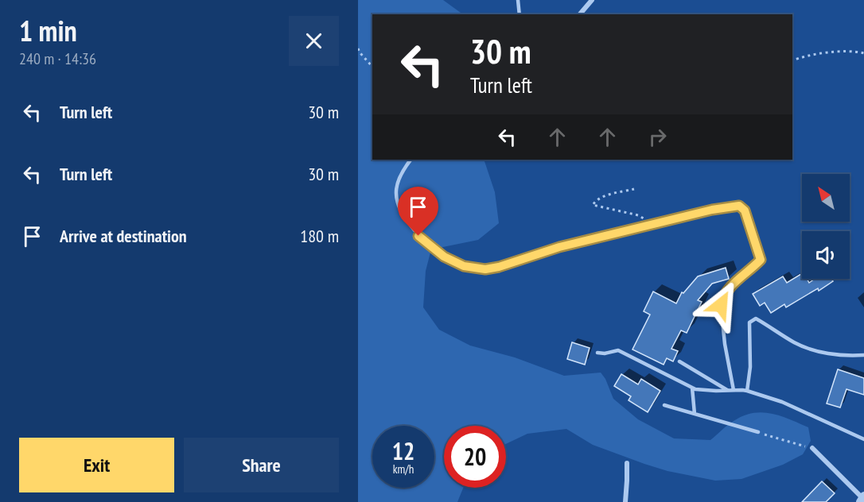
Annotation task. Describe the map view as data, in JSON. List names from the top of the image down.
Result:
{
  "north": "top left",
  "page": {
    "heading": ["1 min", "240 m · 14:36"],
    "turn": ["30 m", "Turn left"],
    "list": [
      {
        "name": "Turn left",
        "value": "30 m"
      },
      {
        "name": "Turn left",
        "value": "30 m"
      },
      {
        "name": "Arrive at destination",
        "value": "180 m"
      }
    ],
    "speed": "12 km/h",
    "limit": "20",
    "buttons": ["Exit", "Share"]
  }
}
